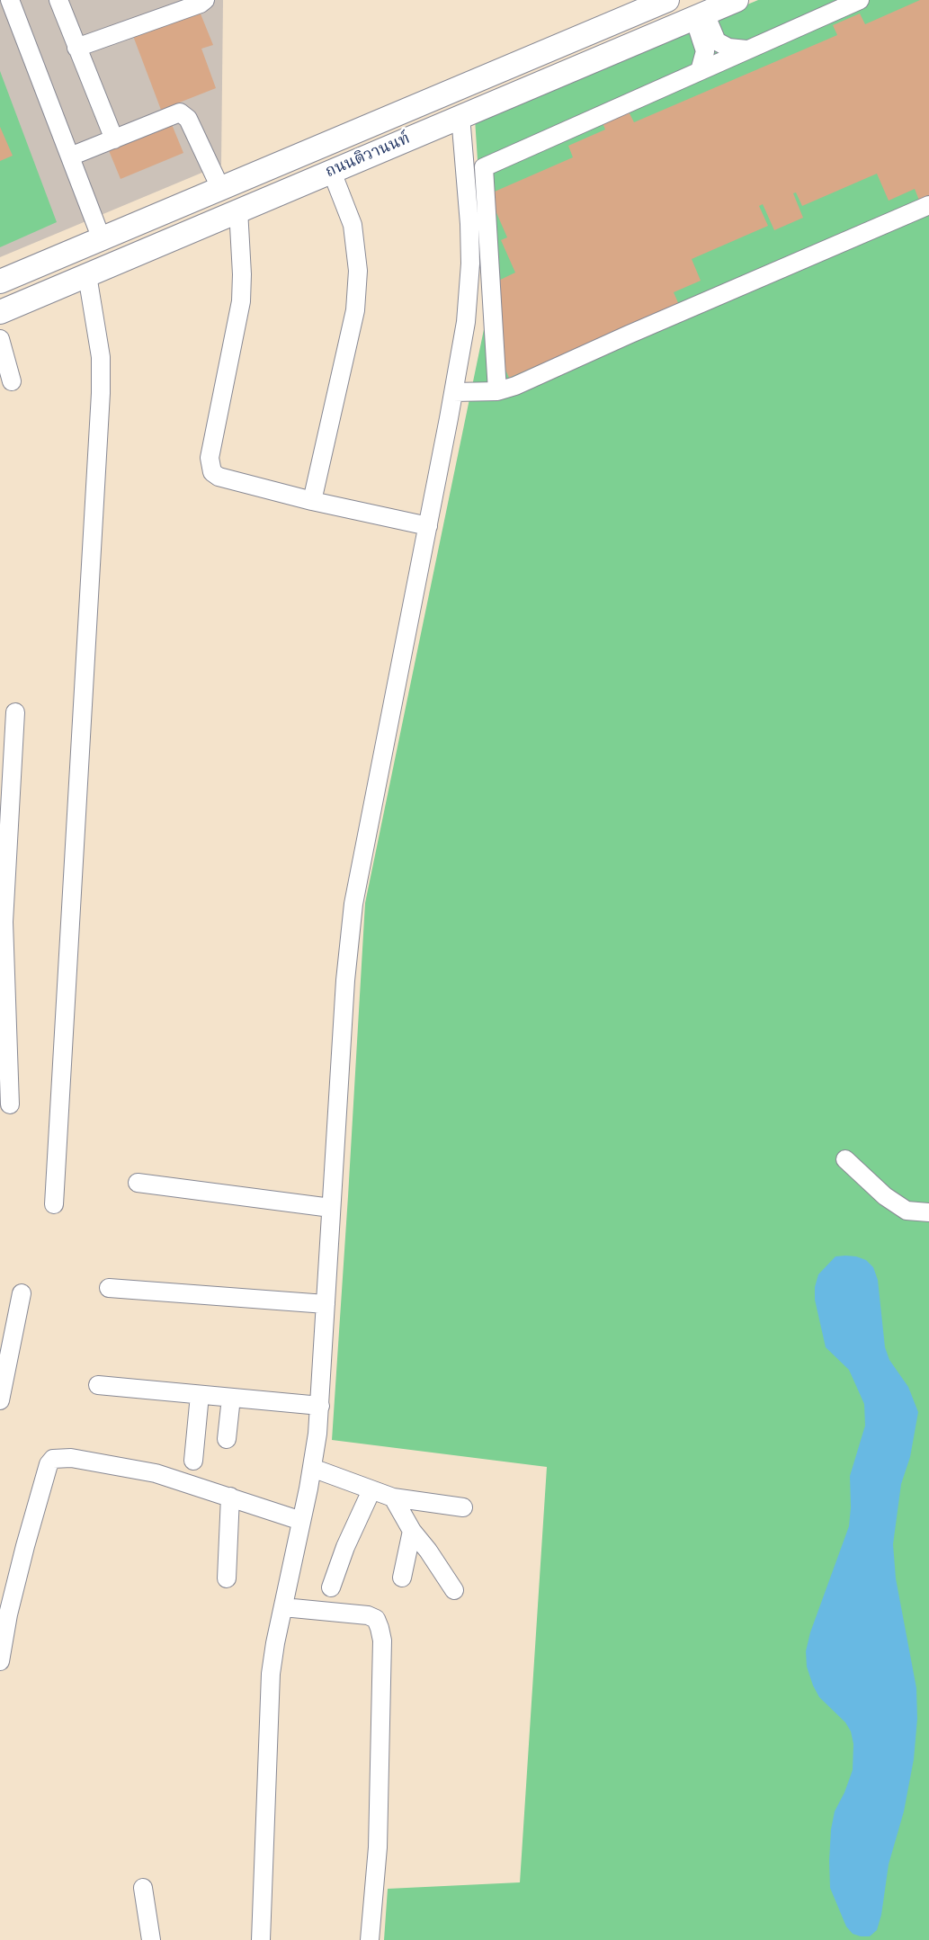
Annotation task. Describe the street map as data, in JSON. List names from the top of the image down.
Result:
{
  "streets": {
    "main road": ["ถนนติวานนท์"]
  }
}
